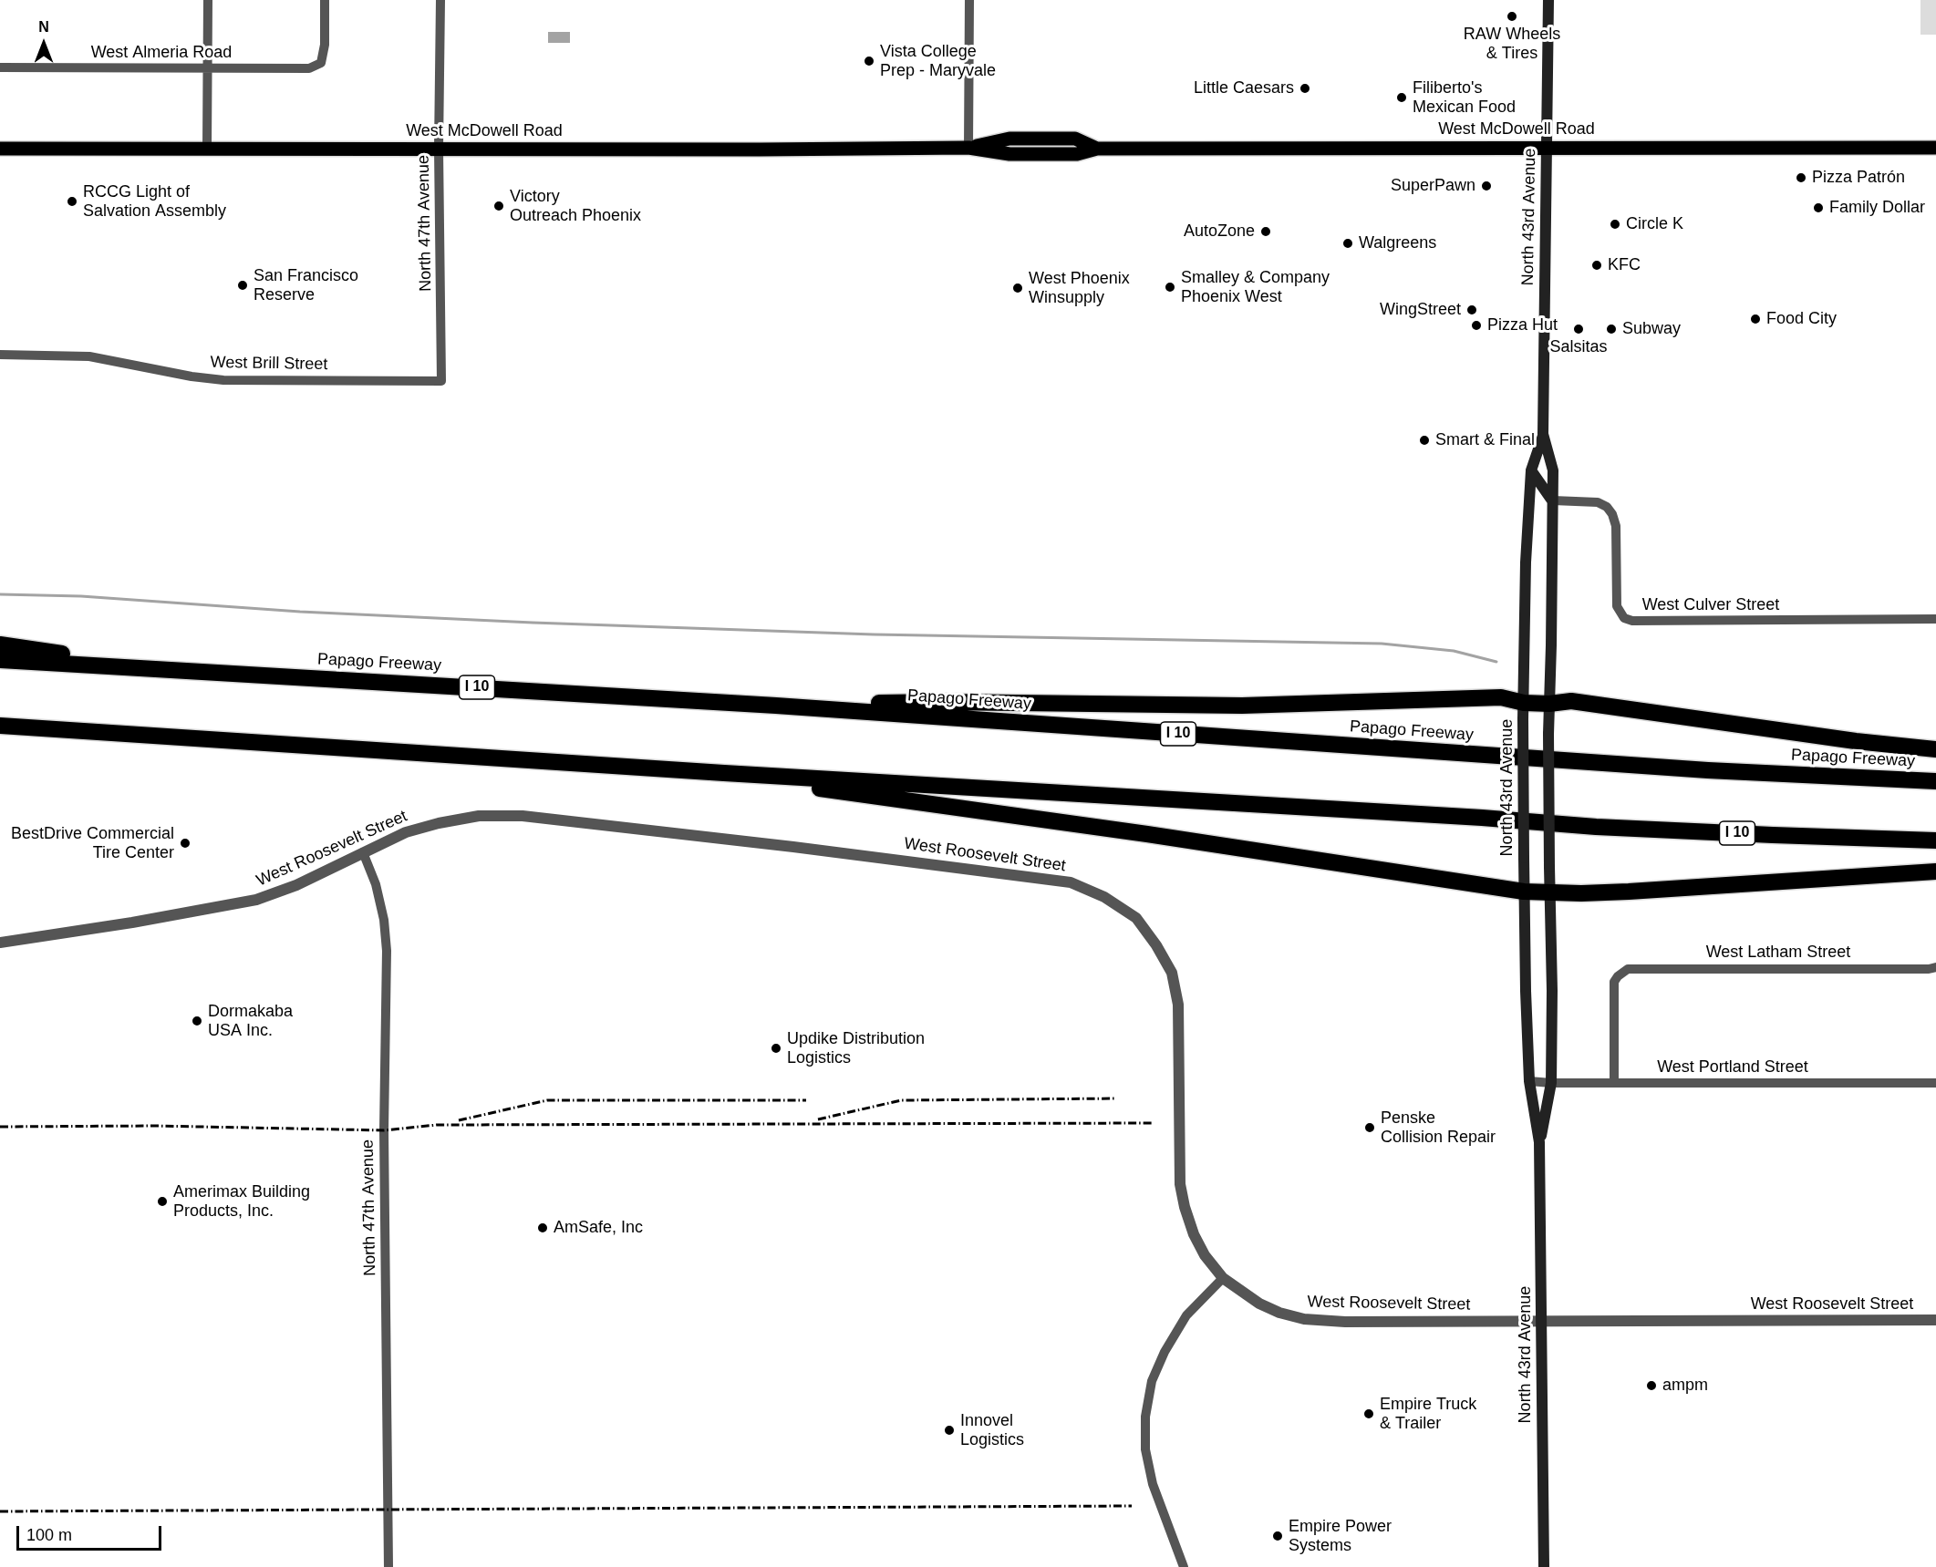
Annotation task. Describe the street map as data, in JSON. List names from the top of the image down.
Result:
{
  "streets": {
    "highway": ["Papago Freeway", "I 10"],
    "main road": ["West McDowell Road", "North 43rd Avenue"],
    "street": [
      "West Almeria Road",
      "North 47th Avenue",
      "West Brill Street",
      "West Culver Street",
      "West Roosevelt Street",
      "West Latham Street",
      "West Portland Street"
    ]
  },
  "crossings": [
    ["West McDowell Road", "North 43rd Avenue"],
    ["West McDowell Road", "North 47th Avenue"],
    ["North 43rd Avenue", "West Culver Street"],
    ["North 43rd Avenue", "West Roosevelt Street"],
    ["North 43rd Avenue", "West Portland Street"],
    ["North 47th Avenue", "West Brill Street"],
    ["North 47th Avenue", "West Roosevelt Street"],
    ["West Latham Street", "West Portland Street"]
  ],
  "places": [
    "RAW Wheels & Tires",
    "Vista College Prep - Maryvale",
    "Little Caesars",
    "Filiberto's Mexican Food",
    "Pizza Patrón",
    "SuperPawn",
    "RCCG Light of Salvation Assembly",
    "Victory Outreach Phoenix",
    "Family Dollar",
    "Circle K",
    "AutoZone",
    "Walgreens",
    "KFC",
    "San Francisco Reserve",
    "Smalley & Company Phoenix West",
    "West Phoenix Winsupply",
    "WingStreet",
    "Food City",
    "Pizza Hut",
    "Salsitas",
    "Subway",
    "Smart & Final",
    "BestDrive Commercial Tire Center",
    "Dormakaba USA Inc.",
    "Updike Distribution Logistics",
    "Penske Collision Repair",
    "Amerimax Building Products, Inc.",
    "AmSafe, Inc",
    "ampm",
    "Empire Truck & Trailer",
    "Innovel Logistics",
    "Empire Power Systems"
  ],
  "scale_bar": "100 m",
  "north": "top"
}
